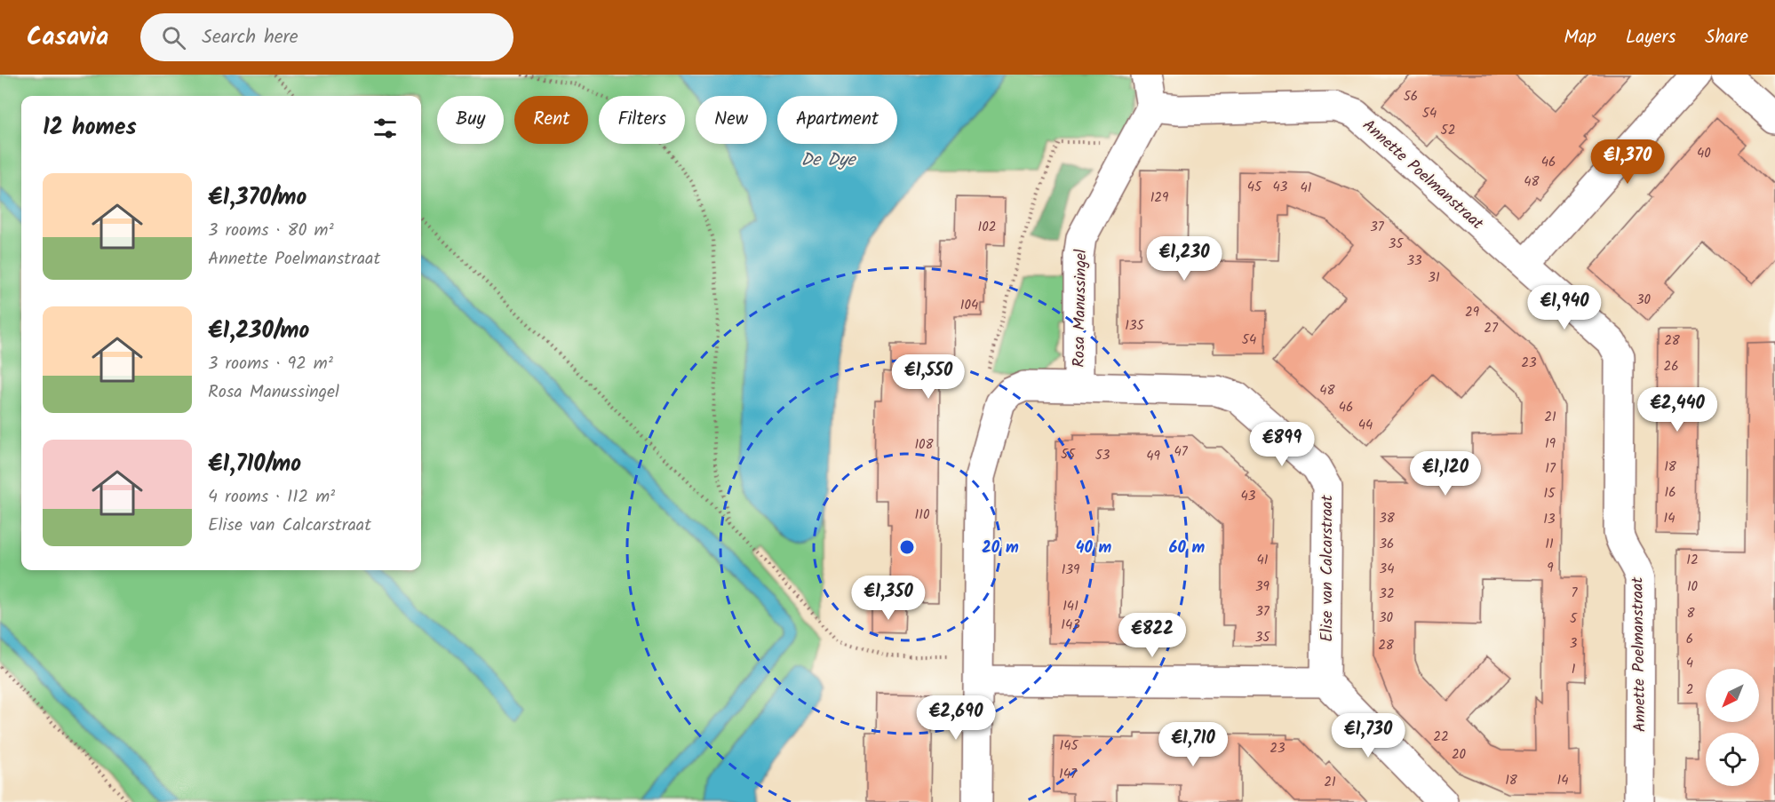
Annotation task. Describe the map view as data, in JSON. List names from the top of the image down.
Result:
{
  "streets": {
    "street": ["Annette Poelmanstraat", "Rosa Manussingel", "Elise van Calcarstraat"]
  },
  "crossings": [
    ["Annette Poelmanstraat", "Rosa Manussingel"],
    ["Rosa Manussingel", "Elise van Calcarstraat"]
  ],
  "water": ["De Dye"],
  "house_numbers": [
    "56",
    "54",
    "52",
    "40",
    "46",
    "48",
    "45",
    "43",
    "41",
    "129",
    "102",
    "37",
    "35",
    "33",
    "31",
    "30",
    "104",
    "29",
    "135",
    "27",
    "54",
    "28",
    "23",
    "26",
    "48",
    "46",
    "21",
    "44",
    "19",
    "108",
    "47",
    "55",
    "53",
    "49",
    "18",
    "17",
    "16",
    "15",
    "43",
    "110",
    "38",
    "14",
    "13",
    "36",
    "11",
    "41",
    "12",
    "9",
    "34",
    "139",
    "39",
    "10",
    "7",
    "32",
    "141",
    "37",
    "8",
    "30",
    "5",
    "143",
    "35",
    "6",
    "3",
    "28",
    "4",
    "1",
    "2",
    "22",
    "145",
    "23",
    "20",
    "147",
    "18",
    "14",
    "21"
  ],
  "north": "bottom left",
  "page": {
    "header": "Casavia",
    "search": "Search here",
    "nav": ["Map", "Layers", "Share"],
    "chip": [
      "Buy",
      "Rent",
      "Filters",
      "New",
      "Apartment"
    ],
    "heading": "12 homes",
    "price": [
      "€1,370",
      "€1,230",
      "€1,940",
      "€1,550",
      "€2,440",
      "€899",
      "€1,120",
      "€1,350",
      "€822",
      "€2,690",
      "€1,730",
      "€1,710"
    ],
    "list": [
      {
        "name": "€1,370/mo",
        "note": "3 rooms · 80 m² · Annette Poelmanstraat"
      },
      {
        "name": "€1,230/mo",
        "note": "3 rooms · 92 m² · Rosa Manussingel"
      },
      {
        "name": "€1,710/mo",
        "note": "4 rooms · 112 m² · Elise van Calcarstraat"
      }
    ]
  },
  "rings": ["20 m", "40 m", "60 m"]
}
